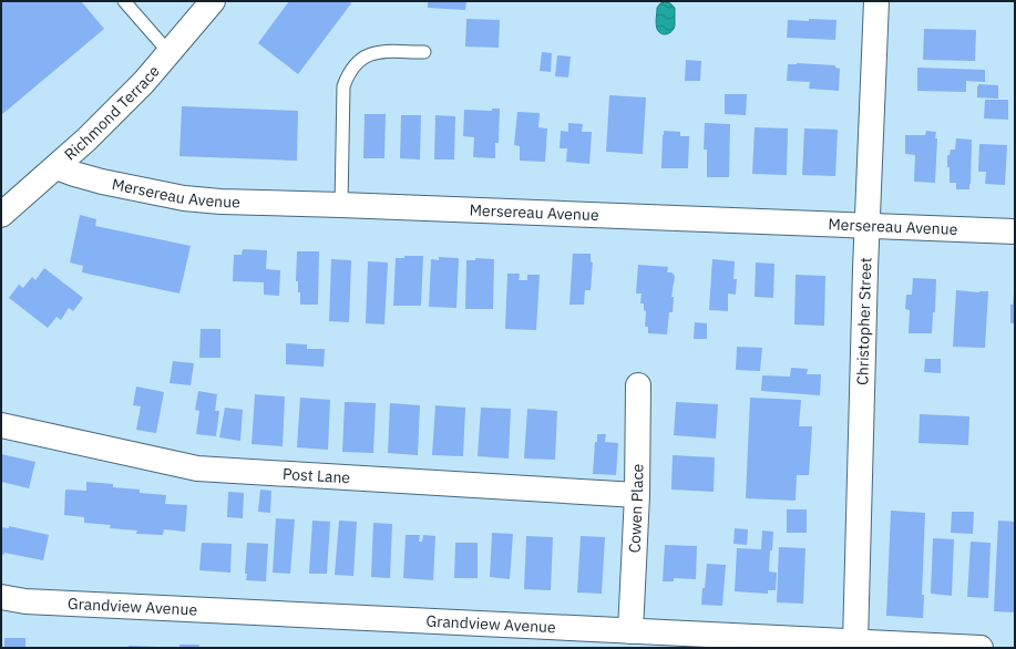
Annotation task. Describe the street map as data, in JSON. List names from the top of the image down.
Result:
{
  "streets": {
    "street": [
      "Richmond Terrace",
      "Mersereau Avenue",
      "Christopher Street",
      "Post Lane",
      "Cowen Place",
      "Grandview Avenue"
    ]
  },
  "crossings": [
    ["Richmond Terrace", "Mersereau Avenue"],
    ["Mersereau Avenue", "Christopher Street"],
    ["Christopher Street", "Grandview Avenue"],
    ["Post Lane", "Cowen Place"],
    ["Cowen Place", "Grandview Avenue"]
  ]
}
